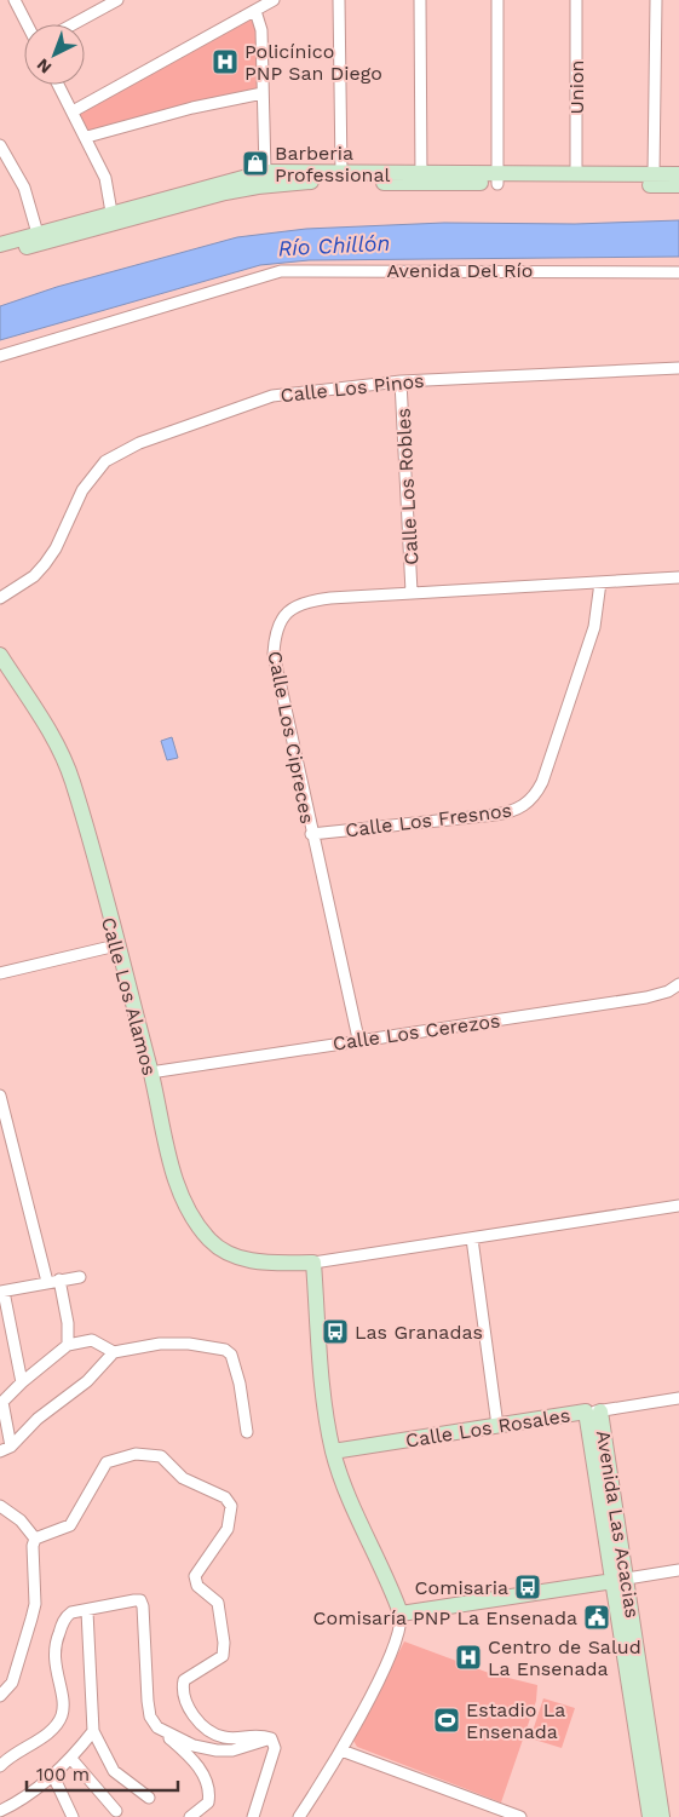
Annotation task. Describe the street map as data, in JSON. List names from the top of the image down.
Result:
{
  "streets": {
    "street": [
      "Union",
      "Avenida Del Río",
      "Calle Los Pinos",
      "Calle Los Robles",
      "Calle Los Cipreces",
      "Calle Los Fresnos",
      "Calle Los Alamos",
      "Calle Los Cerezos",
      "Calle Los Rosales",
      "Avenida Las Acacias"
    ]
  },
  "crossings": [
    ["Calle Los Pinos", "Calle Los Robles"],
    ["Calle Los Robles", "Calle Los Cipreces"],
    ["Calle Los Cipreces", "Calle Los Fresnos"],
    ["Calle Los Cipreces", "Calle Los Cerezos"],
    ["Calle Los Alamos", "Calle Los Cerezos"],
    ["Calle Los Rosales", "Avenida Las Acacias"]
  ],
  "water": ["Río Chillón"],
  "places": {
    "hospital": ["Policínico PNP San Diego", "Centro de Salud La Ensenada"],
    "shop": ["Barberia Professional"],
    "bus stop": ["Las Granadas", "Comisaria"],
    "public building": ["Comisaría PNP La Ensenada"],
    "sports": ["Estadio La Ensenada"]
  },
  "scale_bar": "100 m",
  "north": "bottom left"
}
